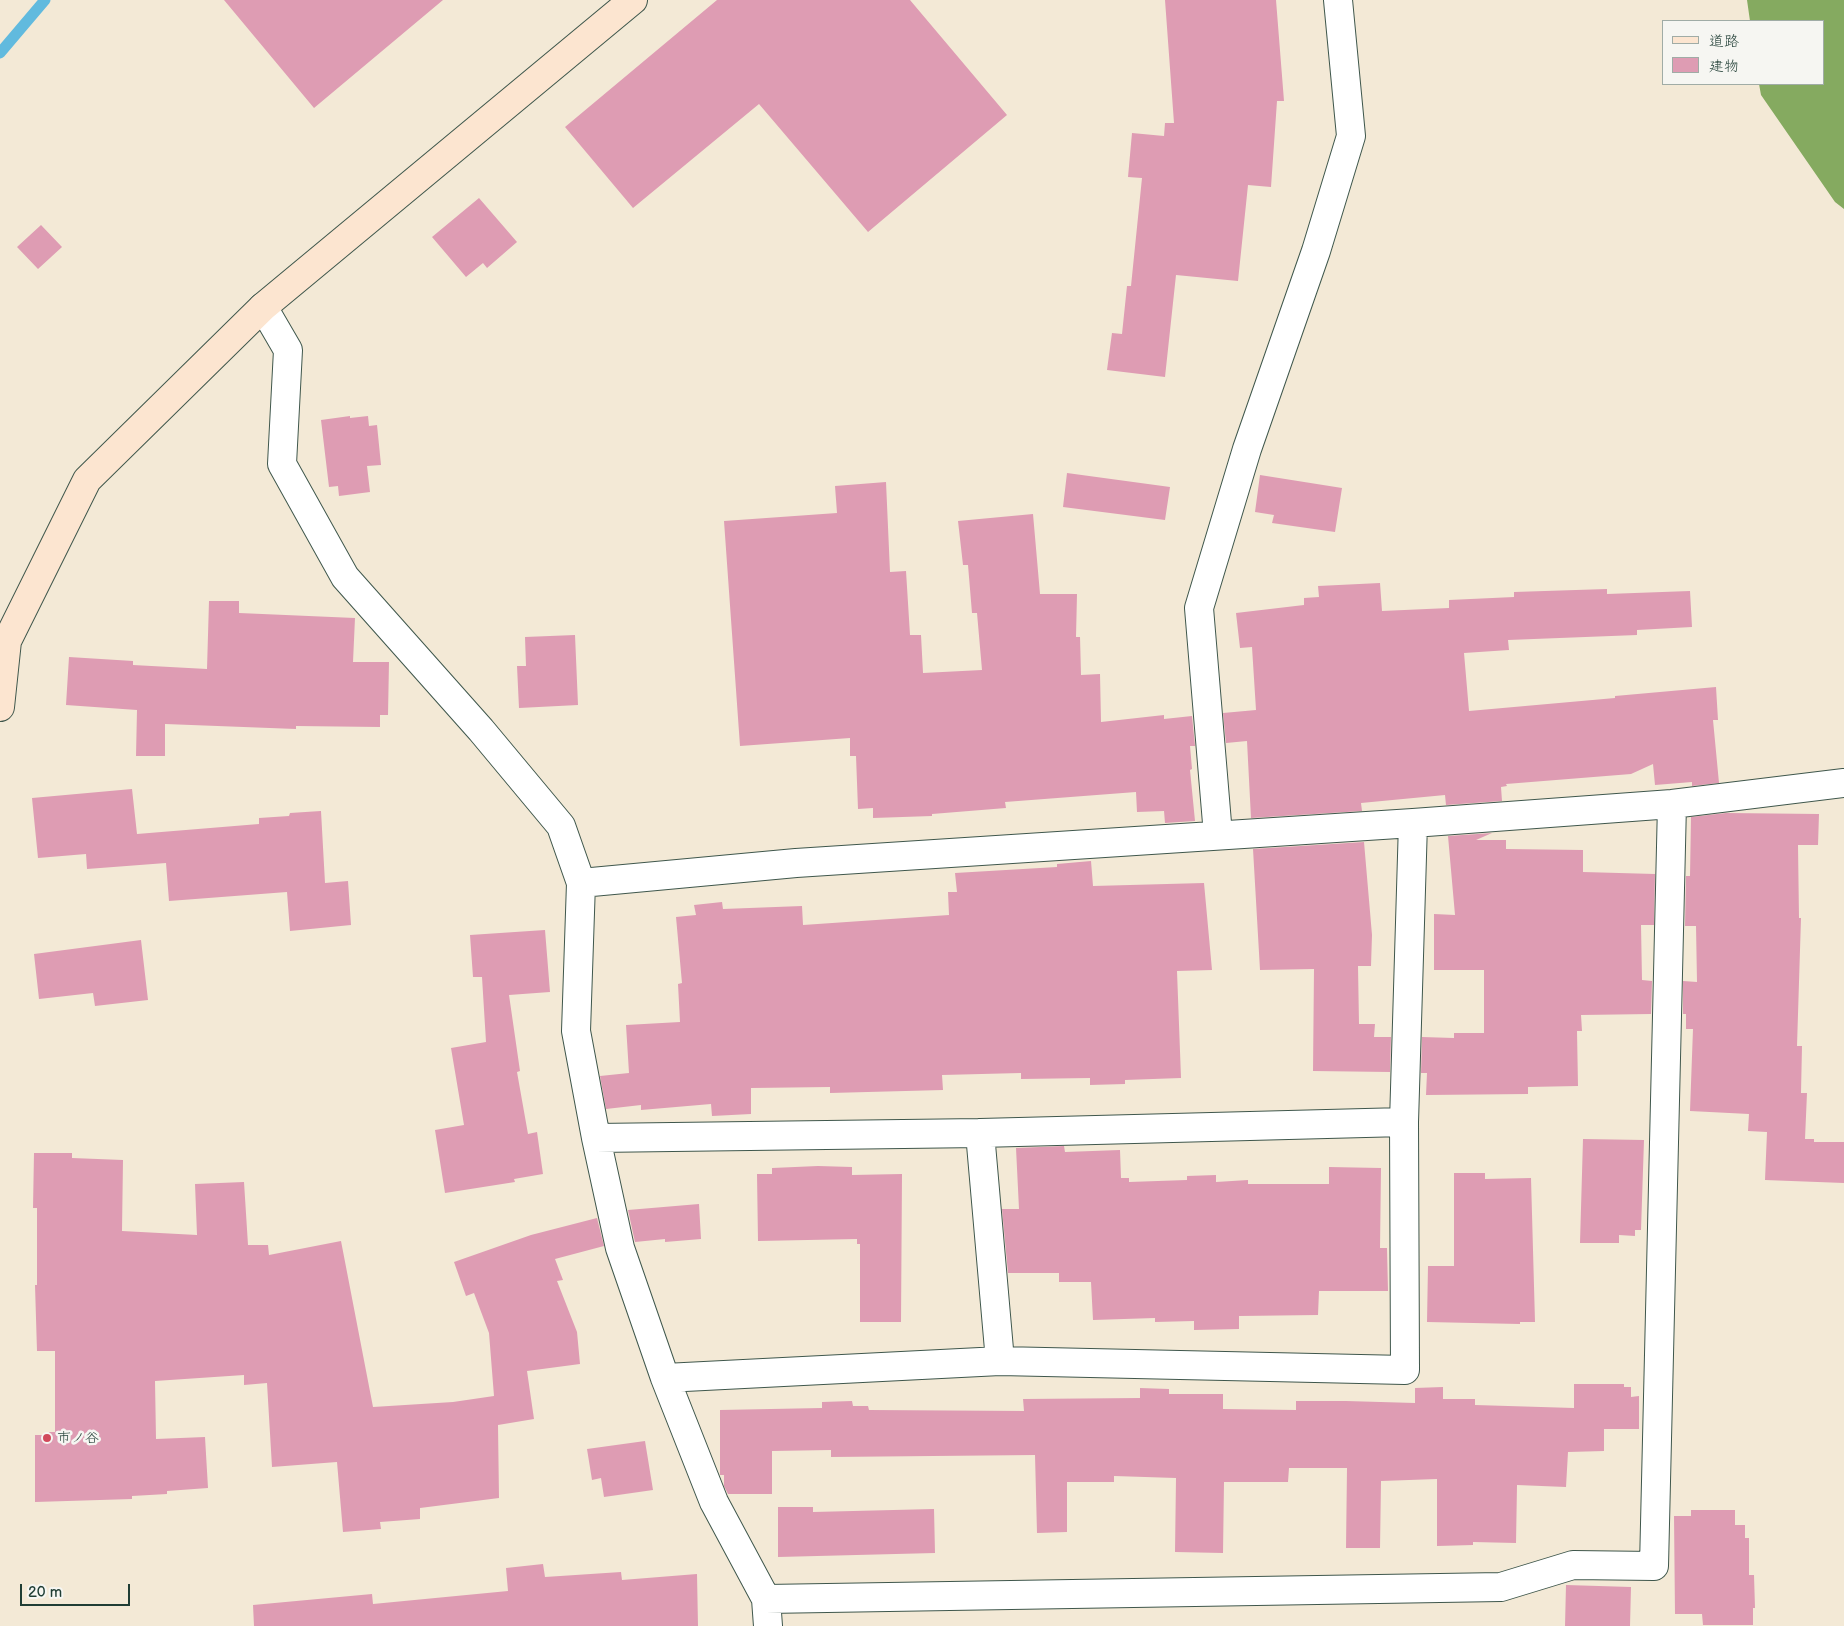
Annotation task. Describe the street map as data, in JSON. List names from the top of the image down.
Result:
{
  "places": ["市ノ谷"],
  "legend": ["道路", "建物"],
  "scale_bar": "20 m"
}
